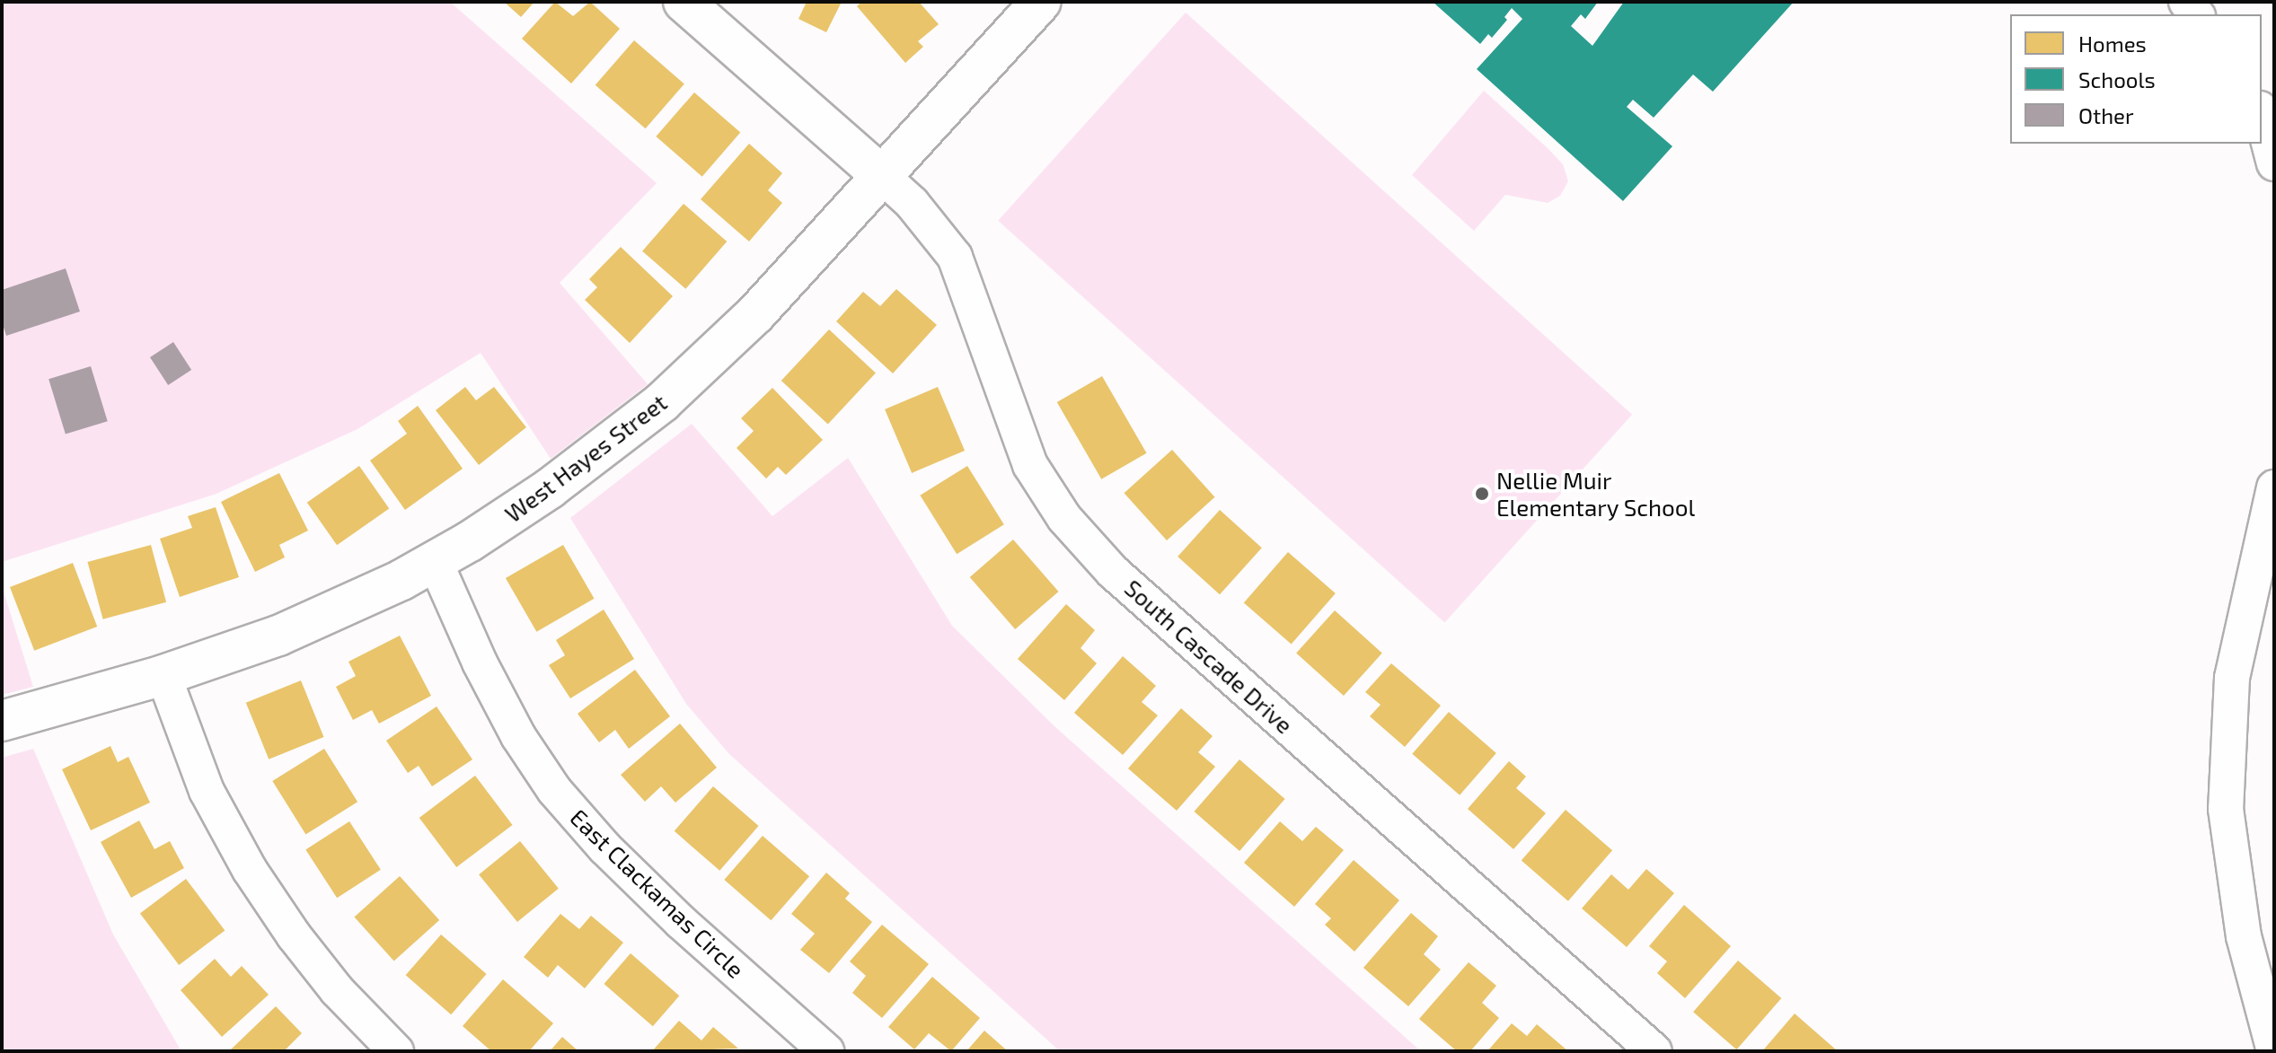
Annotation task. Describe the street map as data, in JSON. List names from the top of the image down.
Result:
{
  "streets": {
    "street": ["West Hayes Street", "South Cascade Drive", "East Clackamas Circle"]
  },
  "crossings": [
    ["West Hayes Street", "South Cascade Drive"],
    ["West Hayes Street", "East Clackamas Circle"]
  ],
  "places": ["Nellie Muir Elementary School"],
  "legend": ["Homes", "Schools", "Other"]
}
